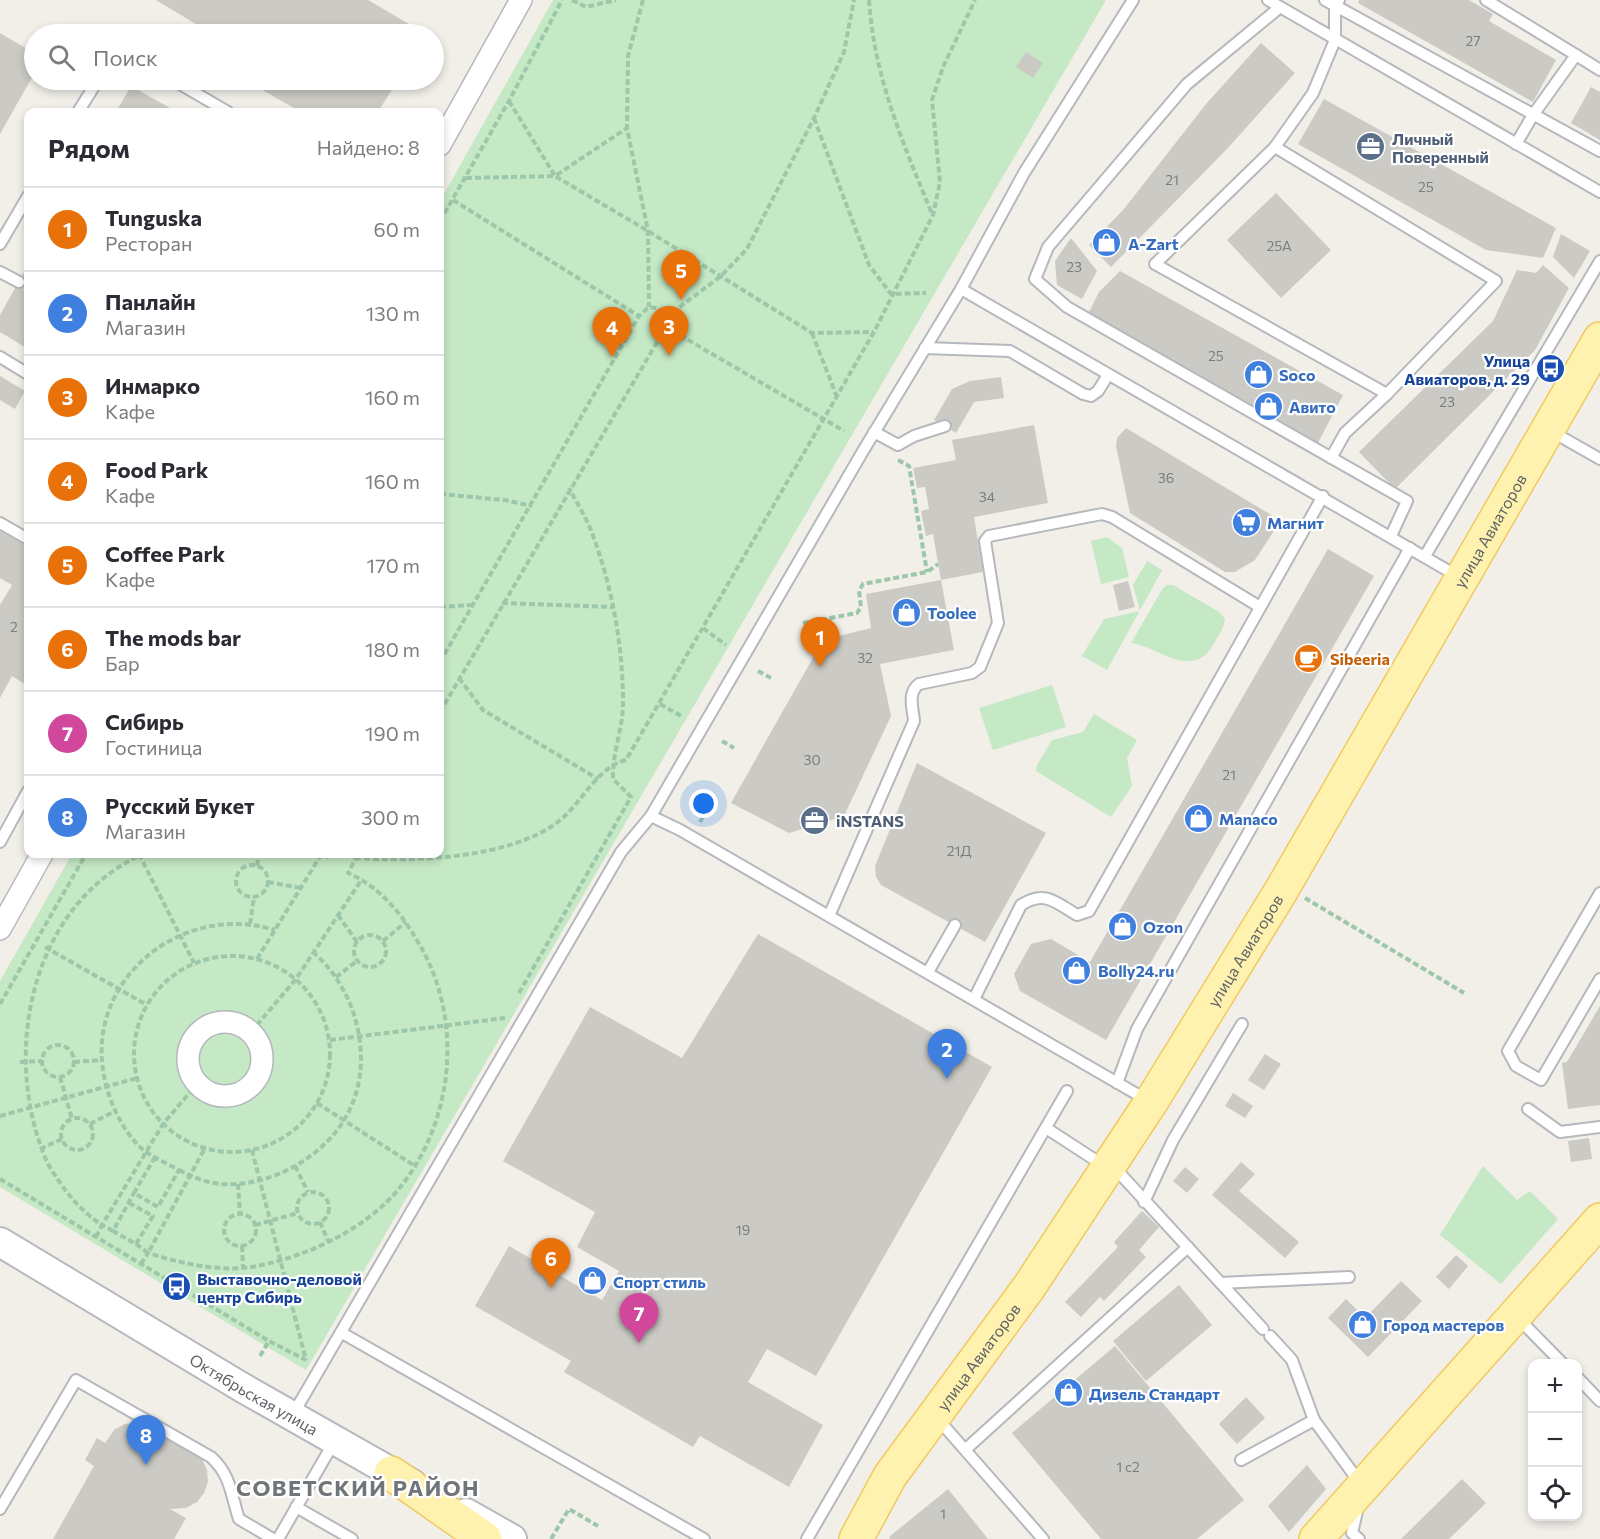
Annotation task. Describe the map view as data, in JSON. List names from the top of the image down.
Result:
{
  "streets": {
    "main road": ["улица Авиаторов"],
    "street": ["Октябрьская улица"]
  },
  "districts": ["СОВЕТСКИЙ РАЙОН"],
  "places": {
    "office": ["Личный Поверенный", "iNSTANS"],
    "shop": [
      "A-Zart",
      "Soco",
      "Авито",
      "Toolee",
      "Manaco",
      "Ozon",
      "Bolly24.ru",
      "Спорт стиль",
      "Город мастеров",
      "Дизель Стандарт"
    ],
    "bus stop": ["Улица Авиаторов, д. 29", "Выставочно-деловой центр Сибирь"],
    "supermarket": ["Магнит"],
    "cafe": ["Sibeeria"]
  },
  "house_numbers": [
    "27",
    "21",
    "25",
    "25А",
    "23",
    "25",
    "23",
    "36",
    "34",
    "2",
    "32",
    "30",
    "21",
    "21Д",
    "19",
    "1 с2",
    "1"
  ],
  "page": {
    "search": "Поиск",
    "heading": ["Рядом", "Найдено: 8"],
    "list": [
      {
        "mark": "1",
        "name": "Tunguska",
        "note": "Ресторан",
        "value": "60 m"
      },
      {
        "mark": "2",
        "name": "Панлайн",
        "note": "Магазин",
        "value": "130 m"
      },
      {
        "mark": "3",
        "name": "Инмарко",
        "note": "Кафе",
        "value": "160 m"
      },
      {
        "mark": "4",
        "name": "Food Park",
        "note": "Кафе",
        "value": "160 m"
      },
      {
        "mark": "5",
        "name": "Coffee Park",
        "note": "Кафе",
        "value": "170 m"
      },
      {
        "mark": "6",
        "name": "The mods bar",
        "note": "Бар",
        "value": "180 m"
      },
      {
        "mark": "7",
        "name": "Сибирь",
        "note": "Гостиница",
        "value": "190 m"
      },
      {
        "mark": "8",
        "name": "Русский Букет",
        "note": "Магазин",
        "value": "300 m"
      }
    ],
    "pins": [
      "5",
      "3",
      "4",
      "1",
      "2",
      "6",
      "7",
      "8"
    ],
    "map_buttons": ["+", "−"]
  }
}
